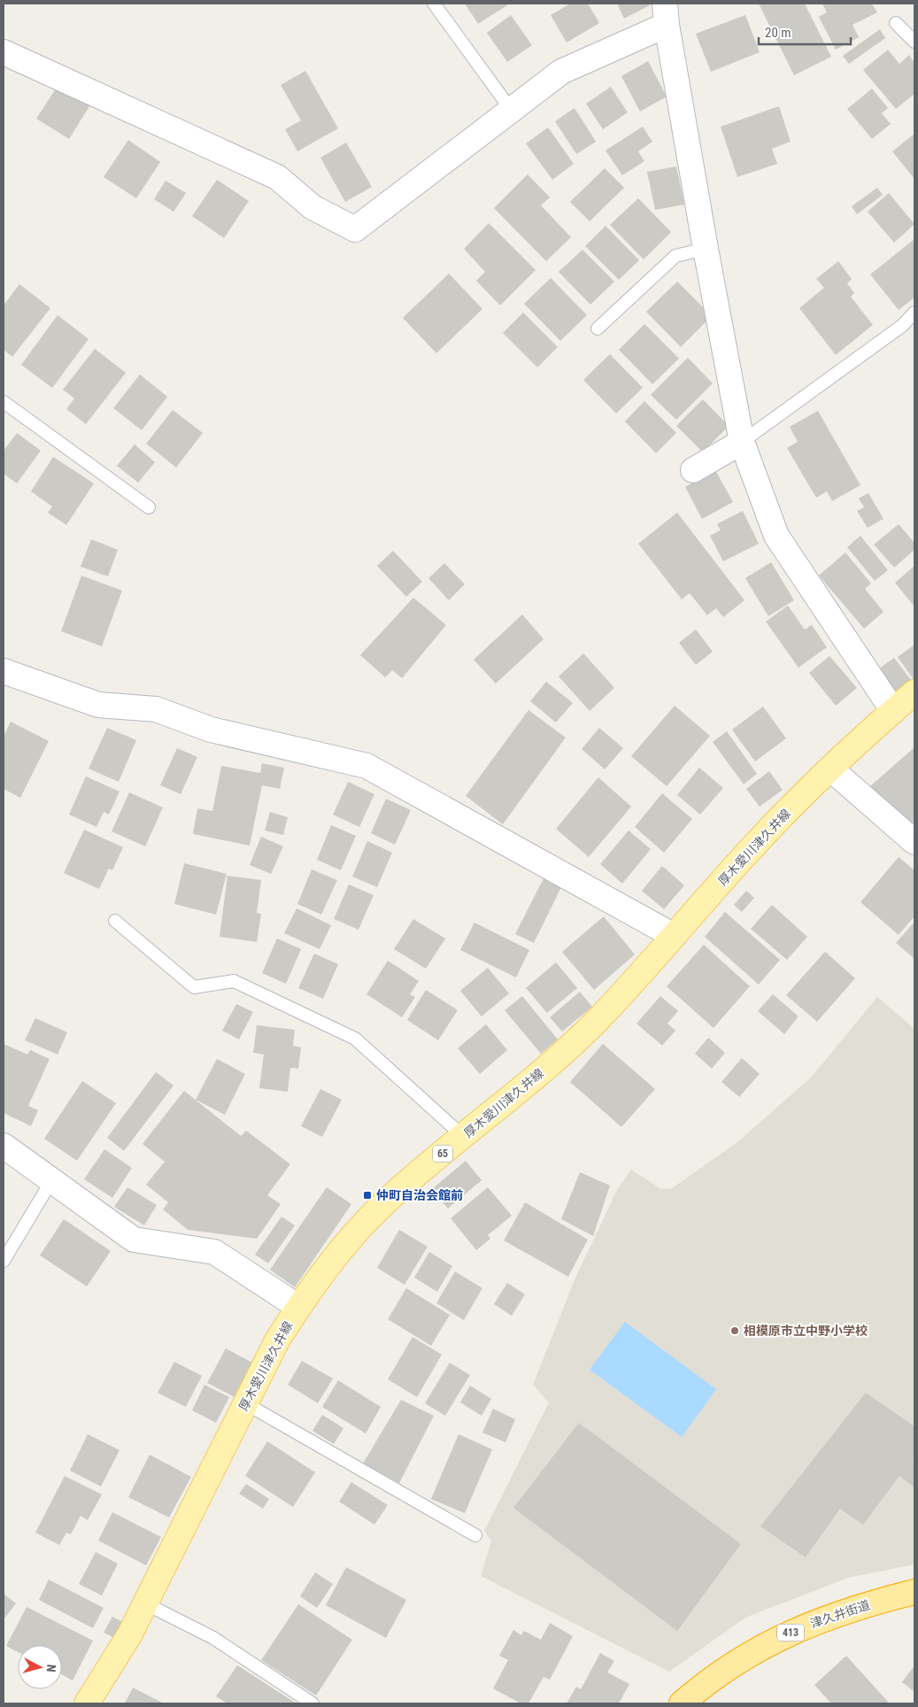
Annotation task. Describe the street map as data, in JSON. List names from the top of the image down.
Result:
{
  "streets": {
    "highway": ["津久井街道", "413"],
    "main road": ["厚木愛川津久井線", "65"]
  },
  "places": {
    "transit": ["仲町自治会館前"],
    "other": ["相模原市立中野小学校"]
  },
  "scale_bar": "20 m",
  "north": "right"
}
